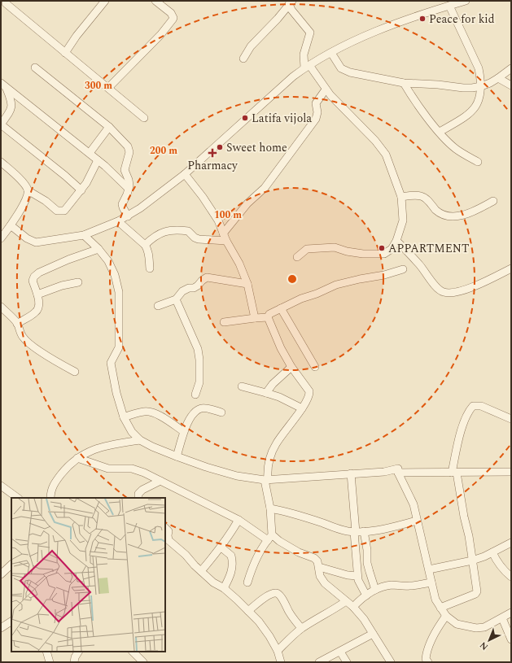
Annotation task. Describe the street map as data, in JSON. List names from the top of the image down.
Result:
{
  "places": {
    "other": [
      "Peace for kid",
      "Latifa vijola",
      "Sweet home",
      "APPARTMENT"
    ],
    "health": ["Pharmacy"]
  },
  "north": "bottom left",
  "rings": ["300 m", "200 m", "100 m"]
}
